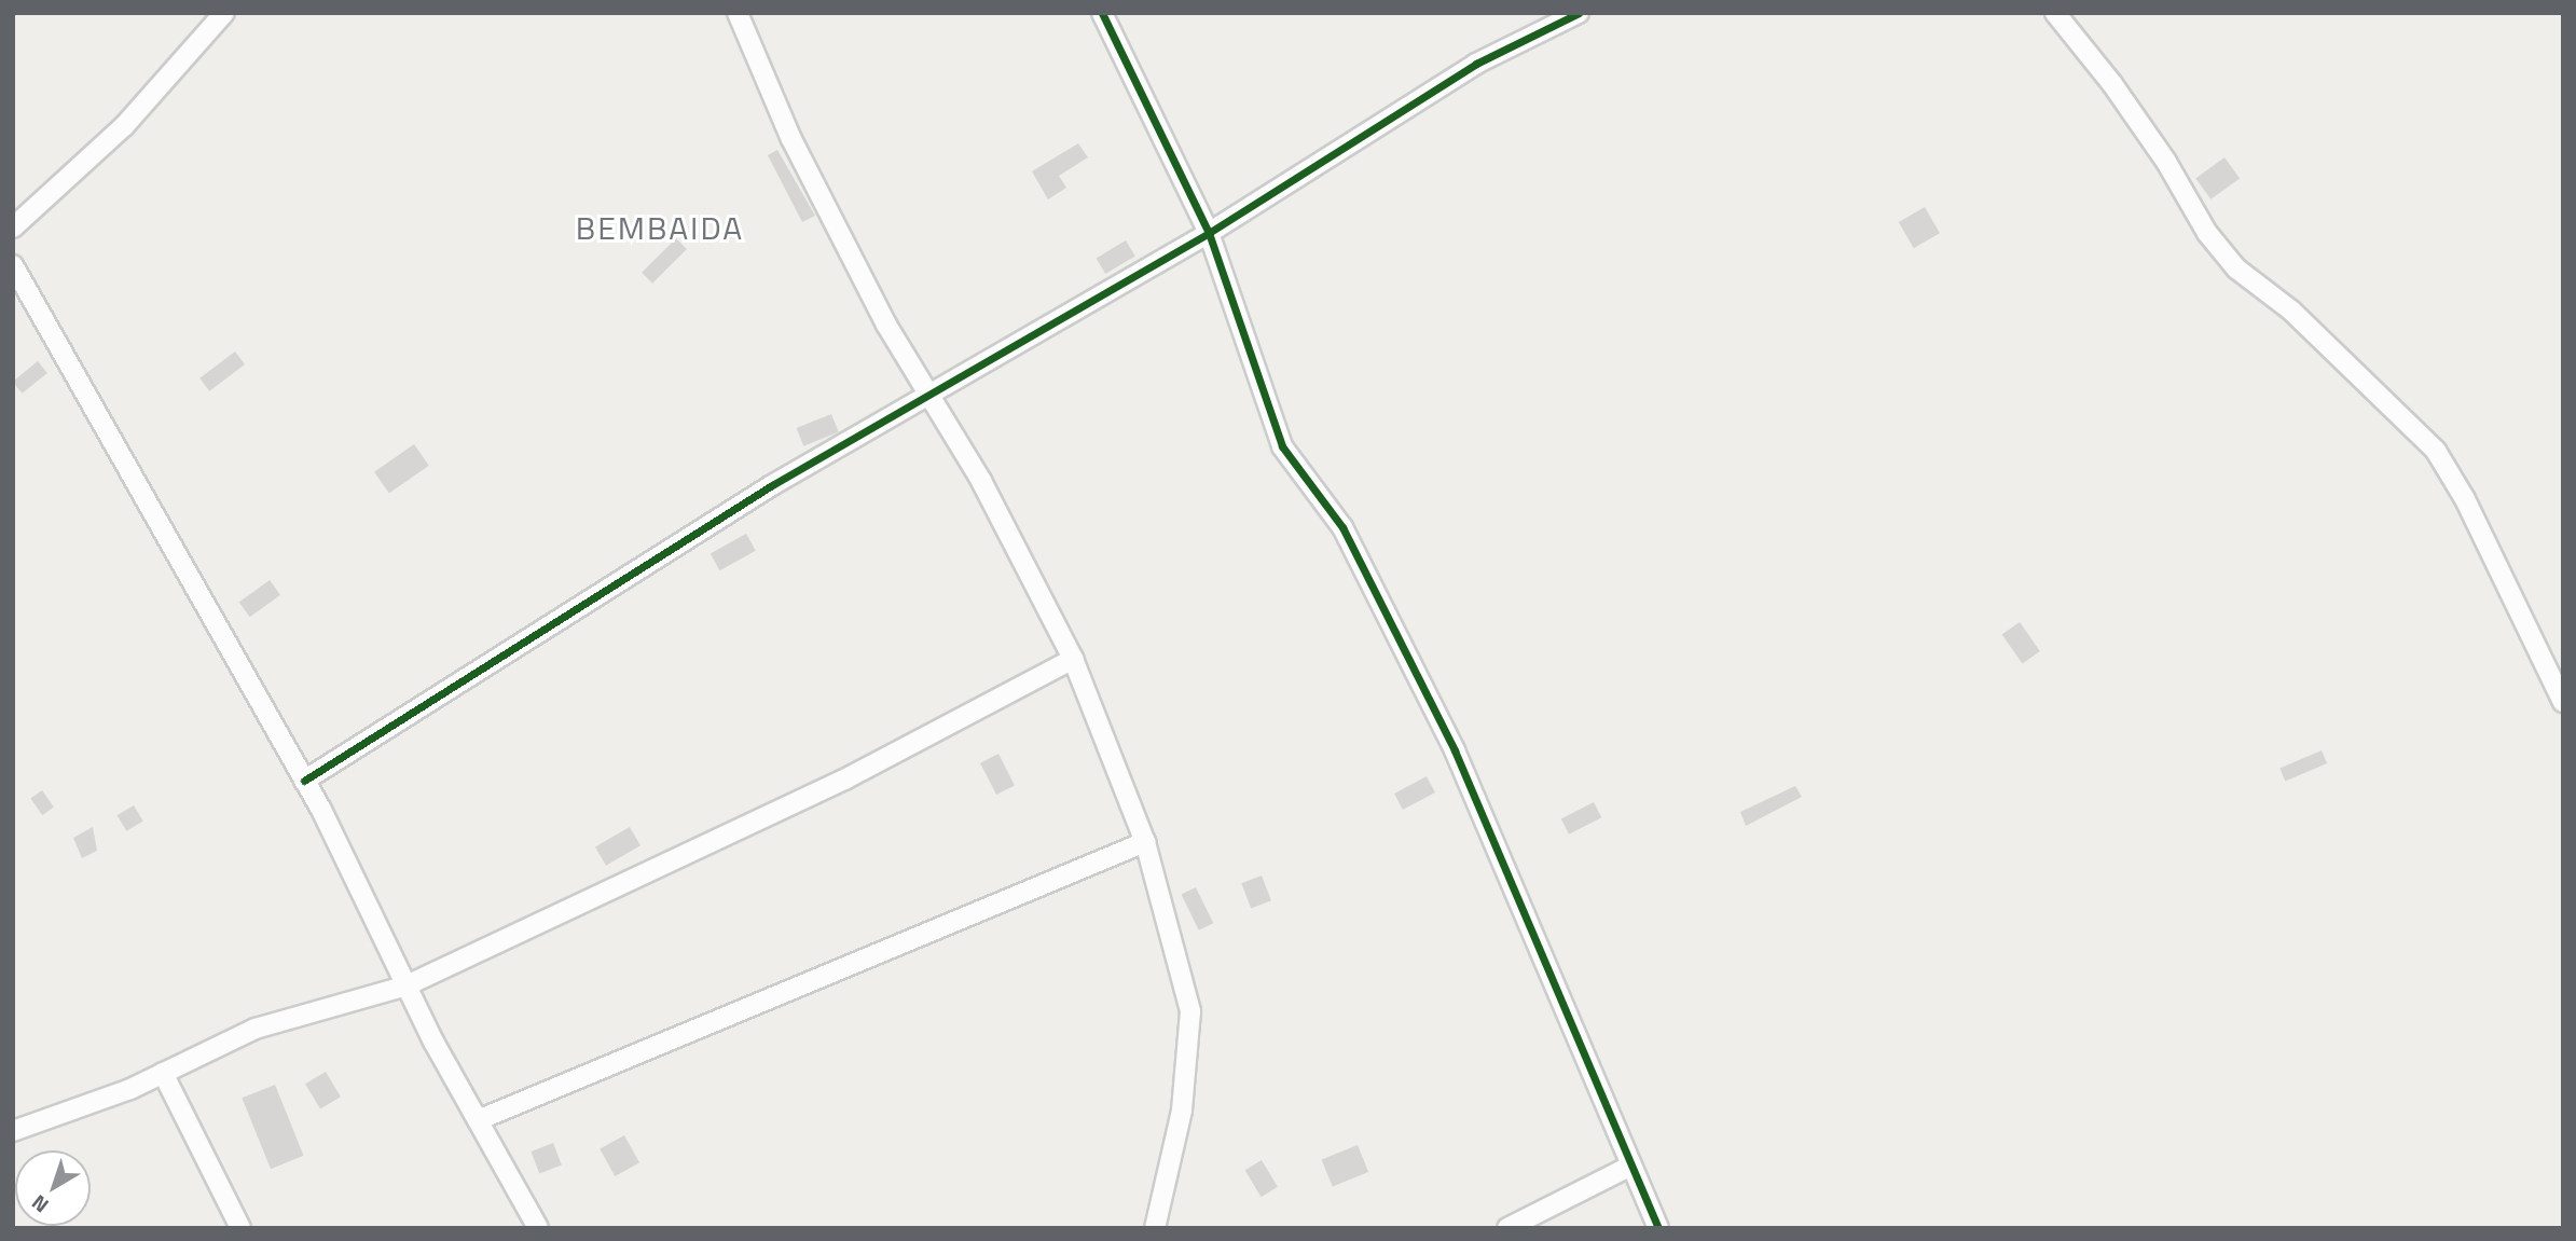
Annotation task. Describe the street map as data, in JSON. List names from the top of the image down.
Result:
{
  "districts": ["BEMBAIDA"],
  "north": "bottom left"
}
